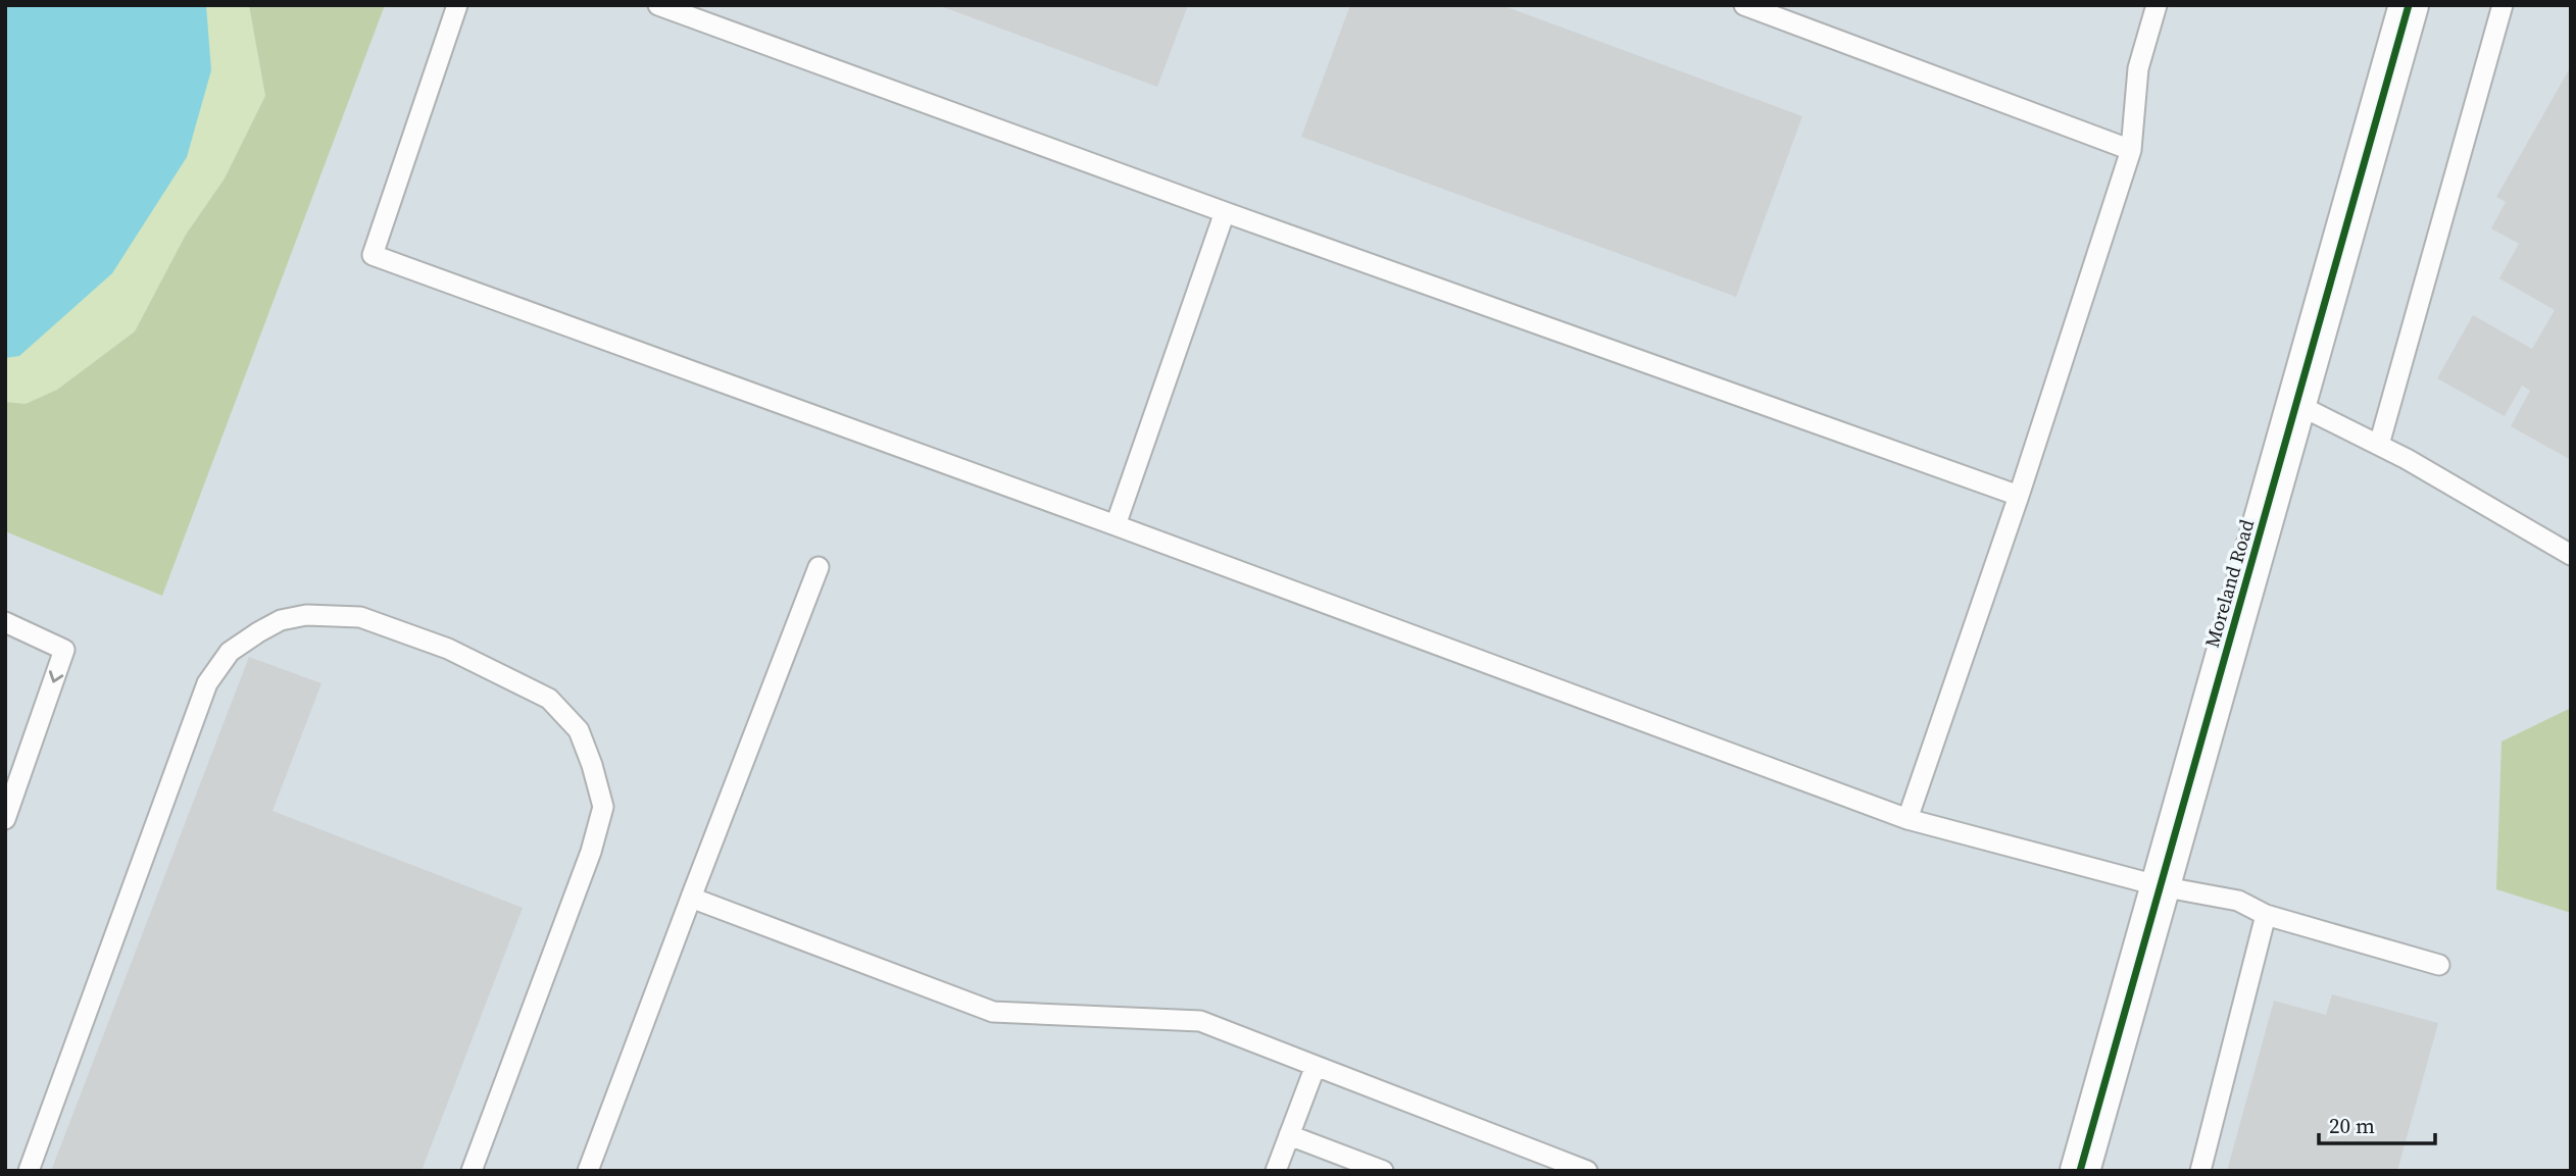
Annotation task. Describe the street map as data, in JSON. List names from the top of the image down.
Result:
{
  "streets": {
    "street": ["Moreland Road"]
  },
  "scale_bar": "20 m"
}
